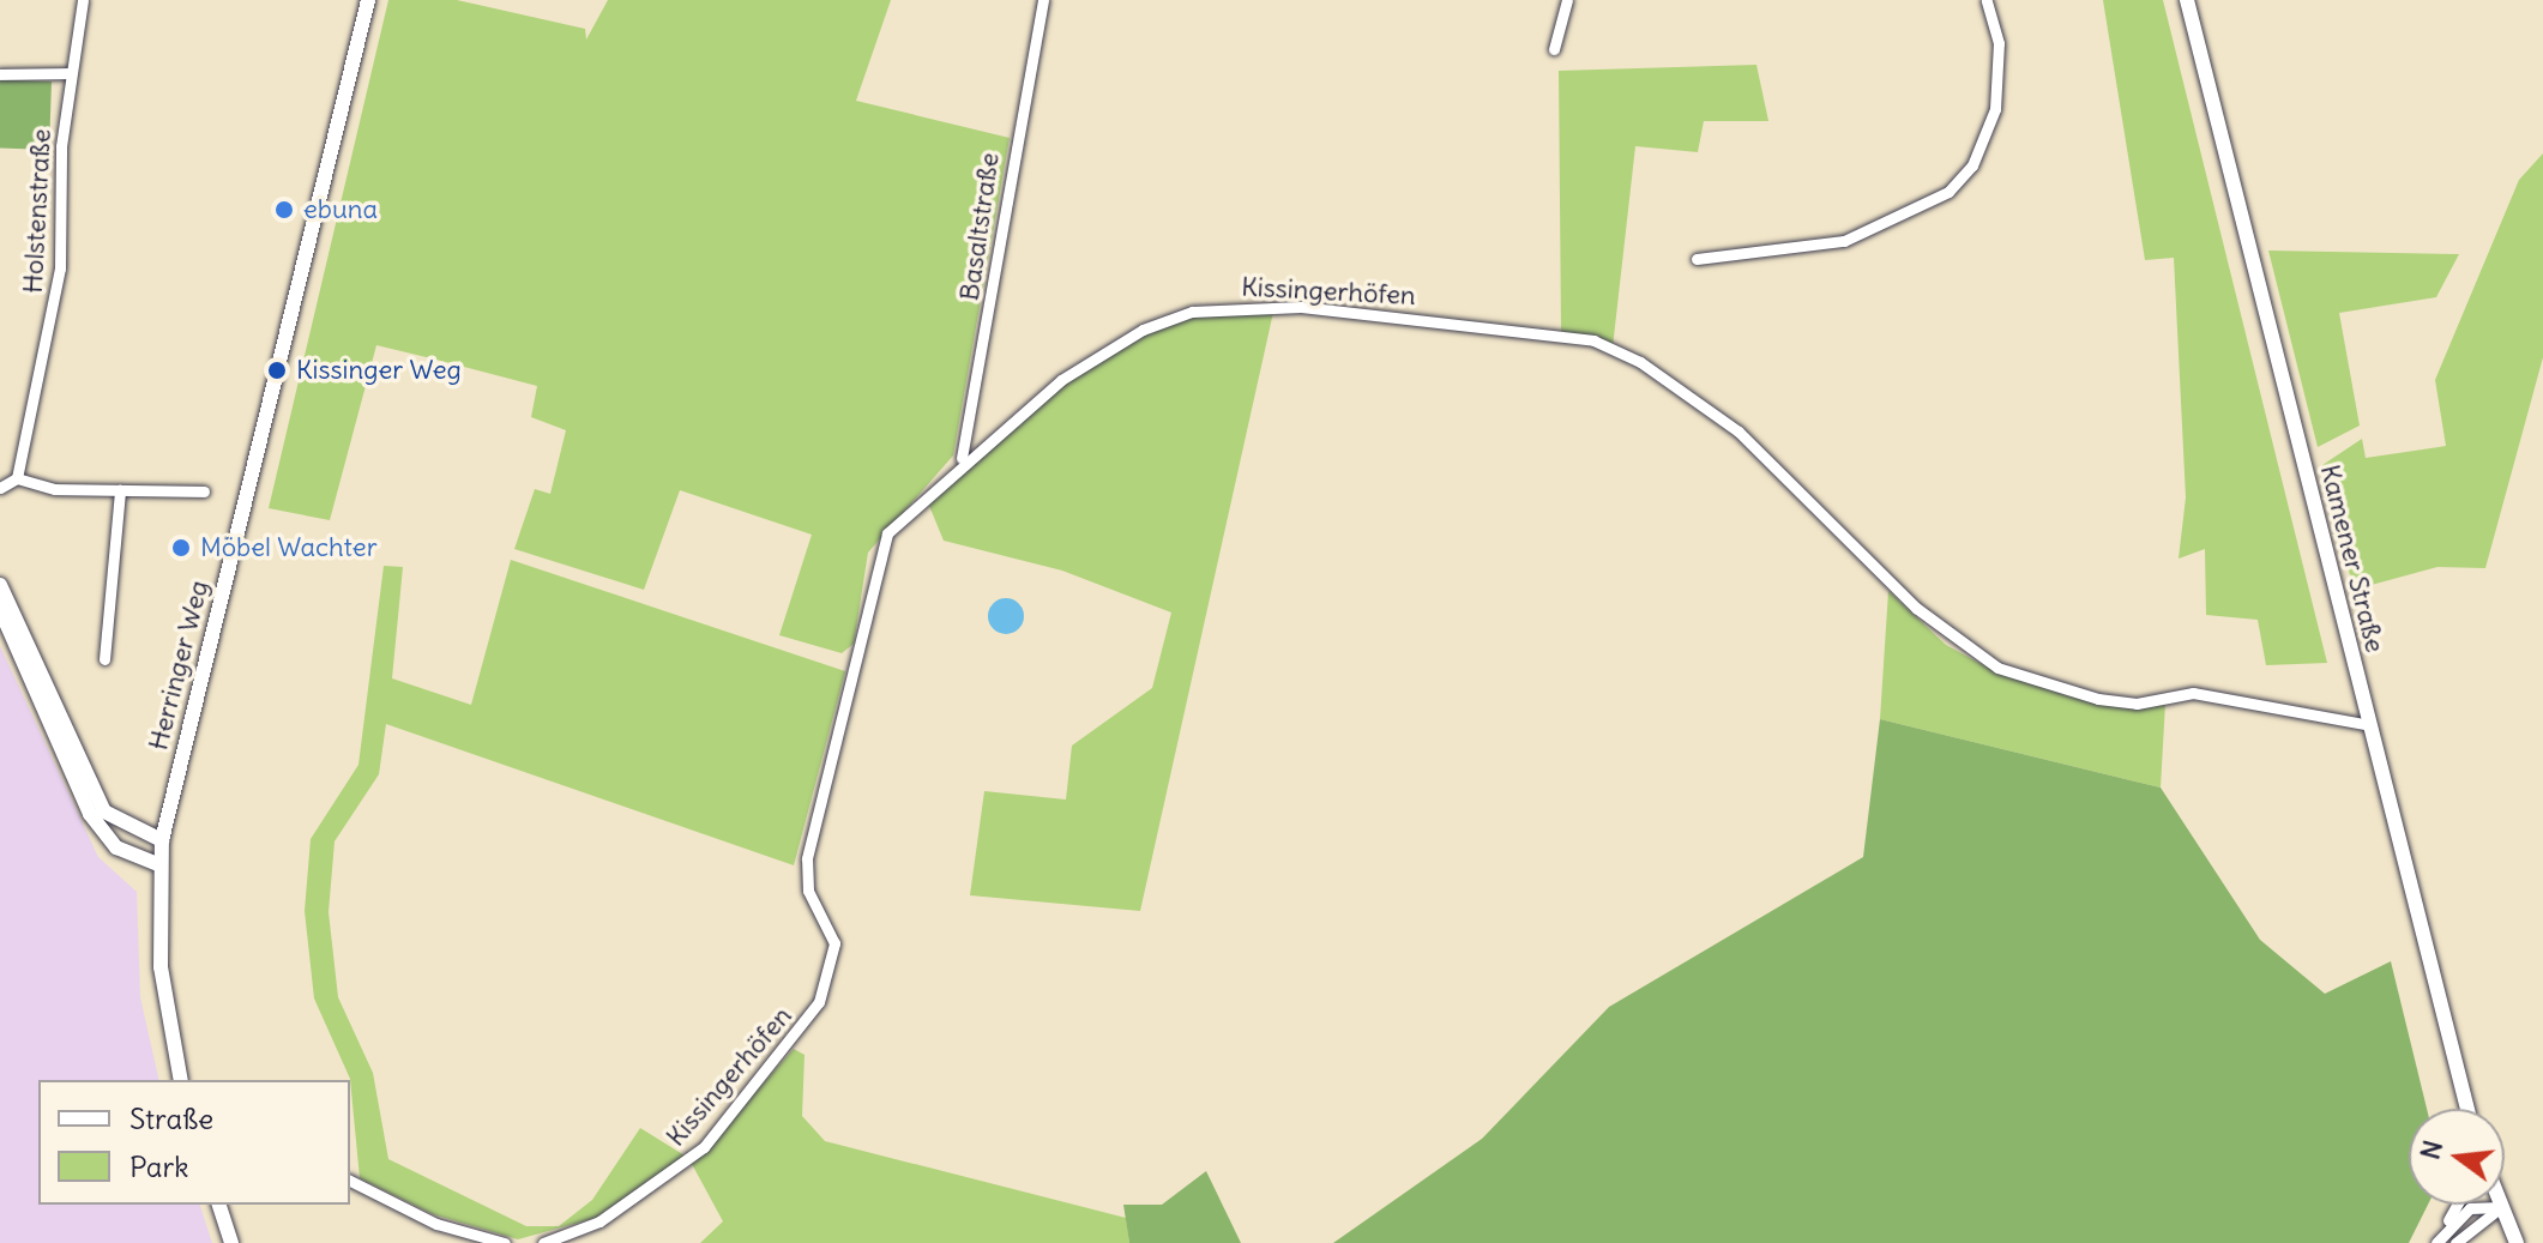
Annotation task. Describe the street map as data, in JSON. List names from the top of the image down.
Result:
{
  "streets": {
    "main road": ["Kamener Straße", "Herringer Weg"],
    "street": ["Holstenstraße", "Basaltstraße", "Kissingerhöfen"]
  },
  "crossings": [
    ["Basaltstraße", "Kissingerhöfen"],
    ["Kissingerhöfen", "Kamener Straße"]
  ],
  "places": ["ebuna", "Kissinger Weg", "Möbel Wachter"],
  "legend": ["Straße", "Park"],
  "north": "left"
}
